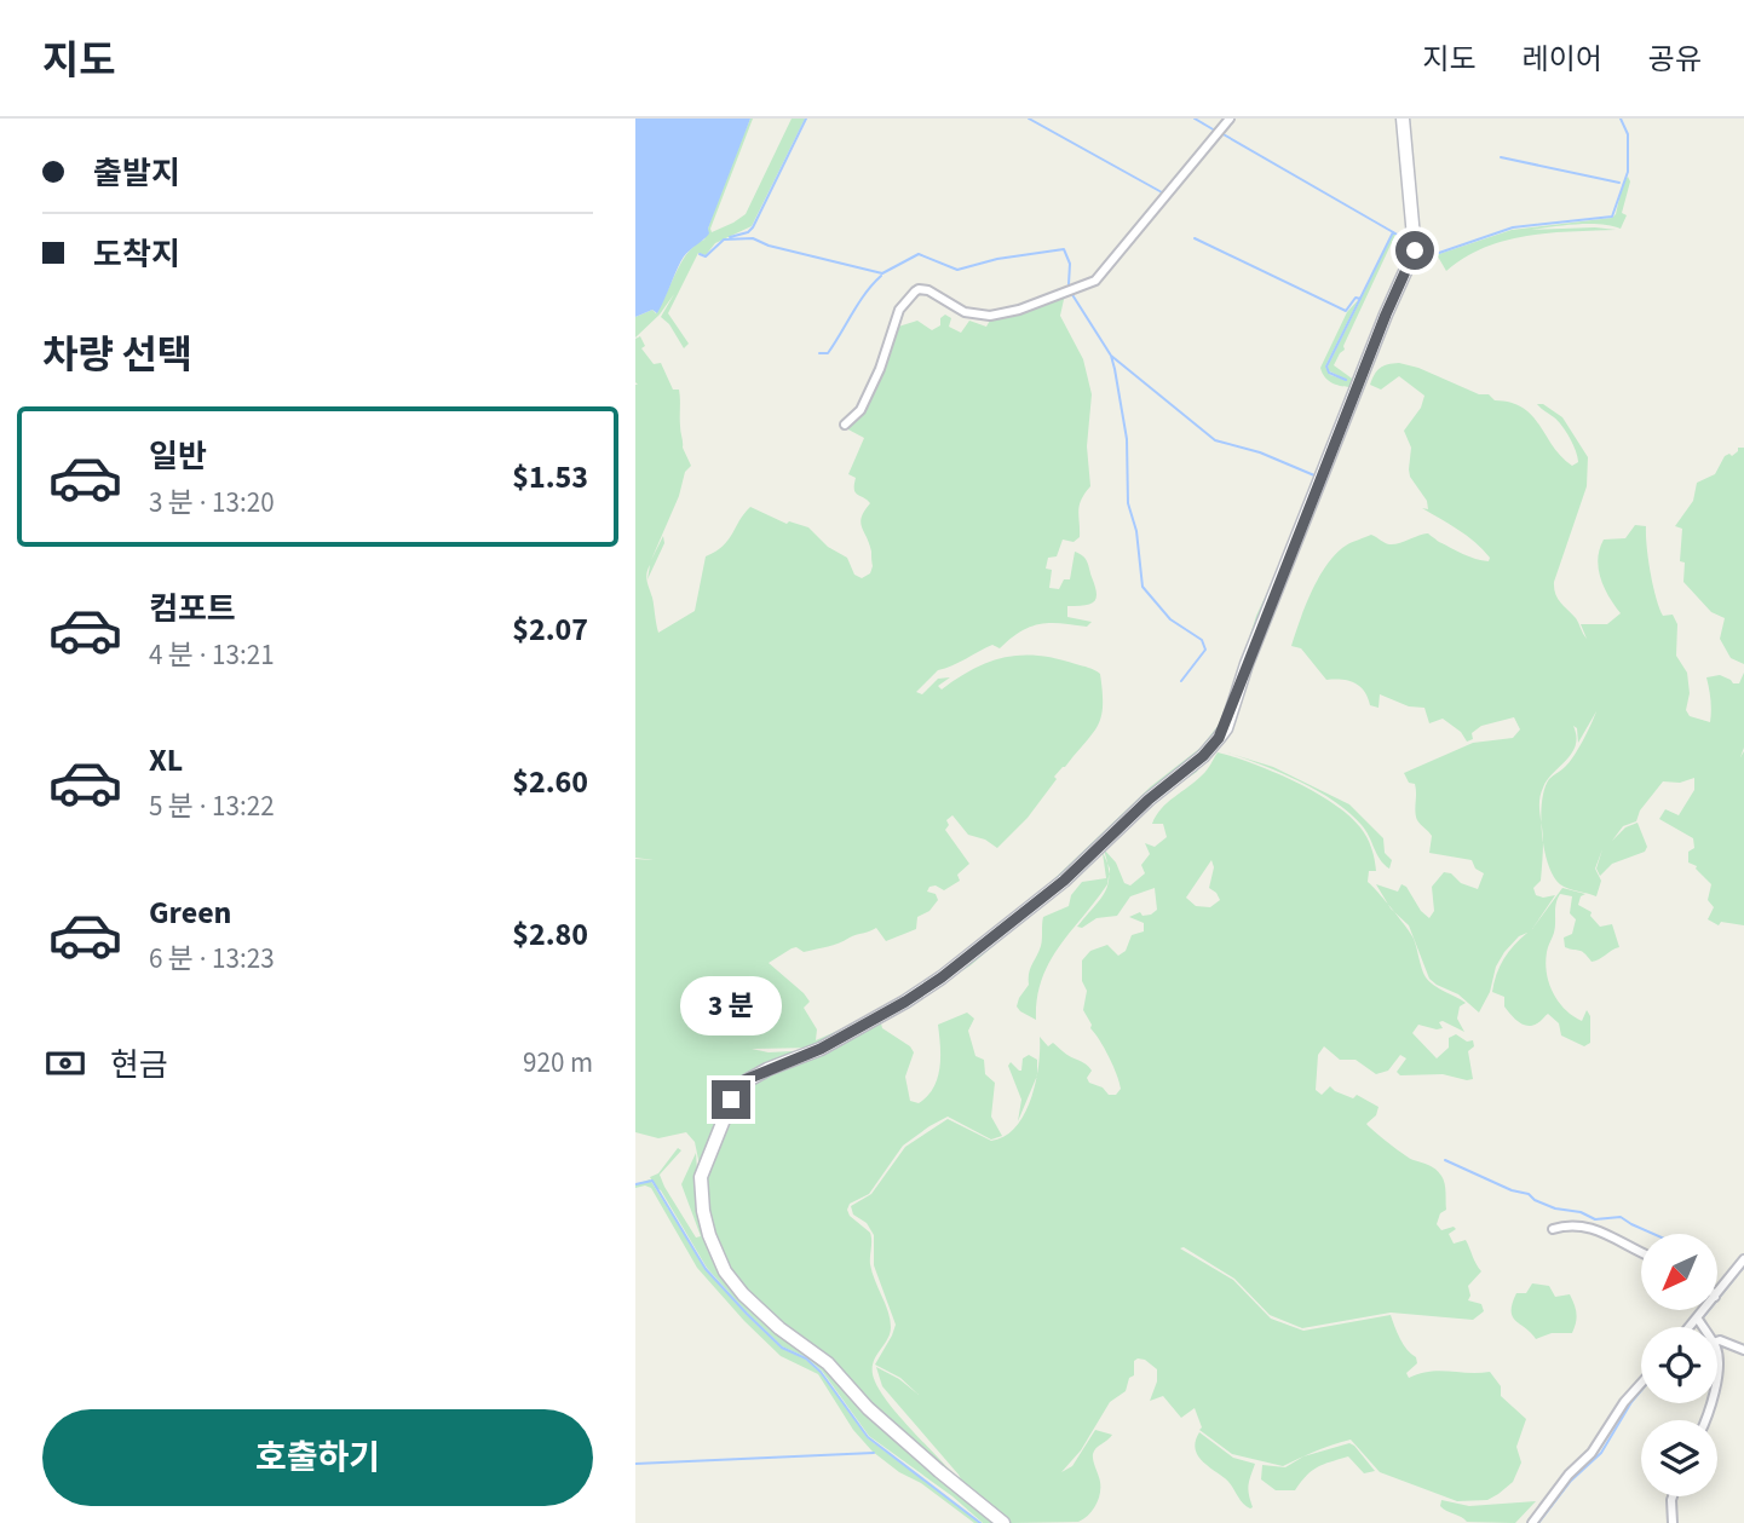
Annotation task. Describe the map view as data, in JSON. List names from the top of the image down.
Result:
{
  "north": "bottom left",
  "page": {
    "header": "지도",
    "nav": ["지도", "레이어", "공유"],
    "banner": ["출발지", "도착지"],
    "heading": "차량 선택",
    "list": [
      {
        "name": "일반",
        "note": "3 분 · 13:20",
        "value": "$1.53"
      },
      {
        "name": "컴포트",
        "note": "4 분 · 13:21",
        "value": "$2.07"
      },
      {
        "name": "XL",
        "note": "5 분 · 13:22",
        "value": "$2.60"
      },
      {
        "name": "Green",
        "note": "6 분 · 13:23",
        "value": "$2.80"
      }
    ],
    "bubble": "3 분",
    "pay": ["현금", "920 m"],
    "buttons": "호출하기"
  }
}
